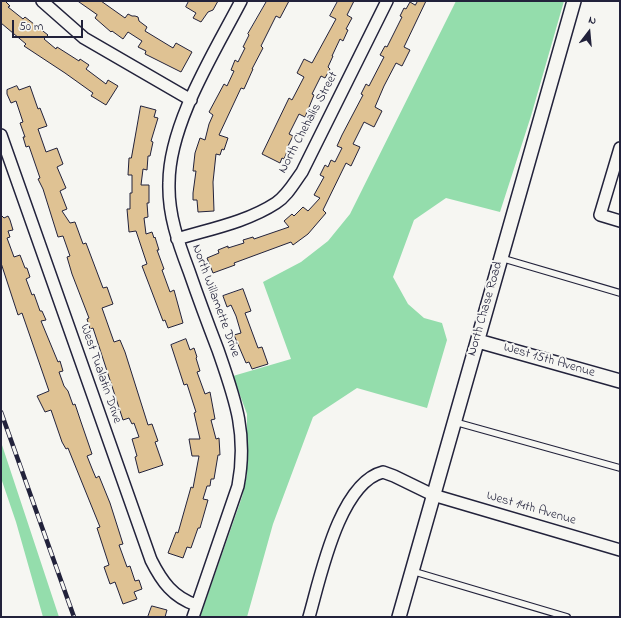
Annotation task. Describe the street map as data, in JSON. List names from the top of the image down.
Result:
{
  "streets": {
    "street": [
      "North Chehalis Street",
      "North Willamette Drive",
      "North Chase Road",
      "West 15th Avenue",
      "West Tualatin Drive",
      "West 14th Avenue"
    ]
  },
  "crossings": [
    ["North Chehalis Street", "North Willamette Drive"],
    ["North Willamette Drive", "West Tualatin Drive"],
    ["North Chase Road", "West 15th Avenue"],
    ["North Chase Road", "West 14th Avenue"]
  ],
  "scale_bar": "50 m",
  "north": "top"
}
